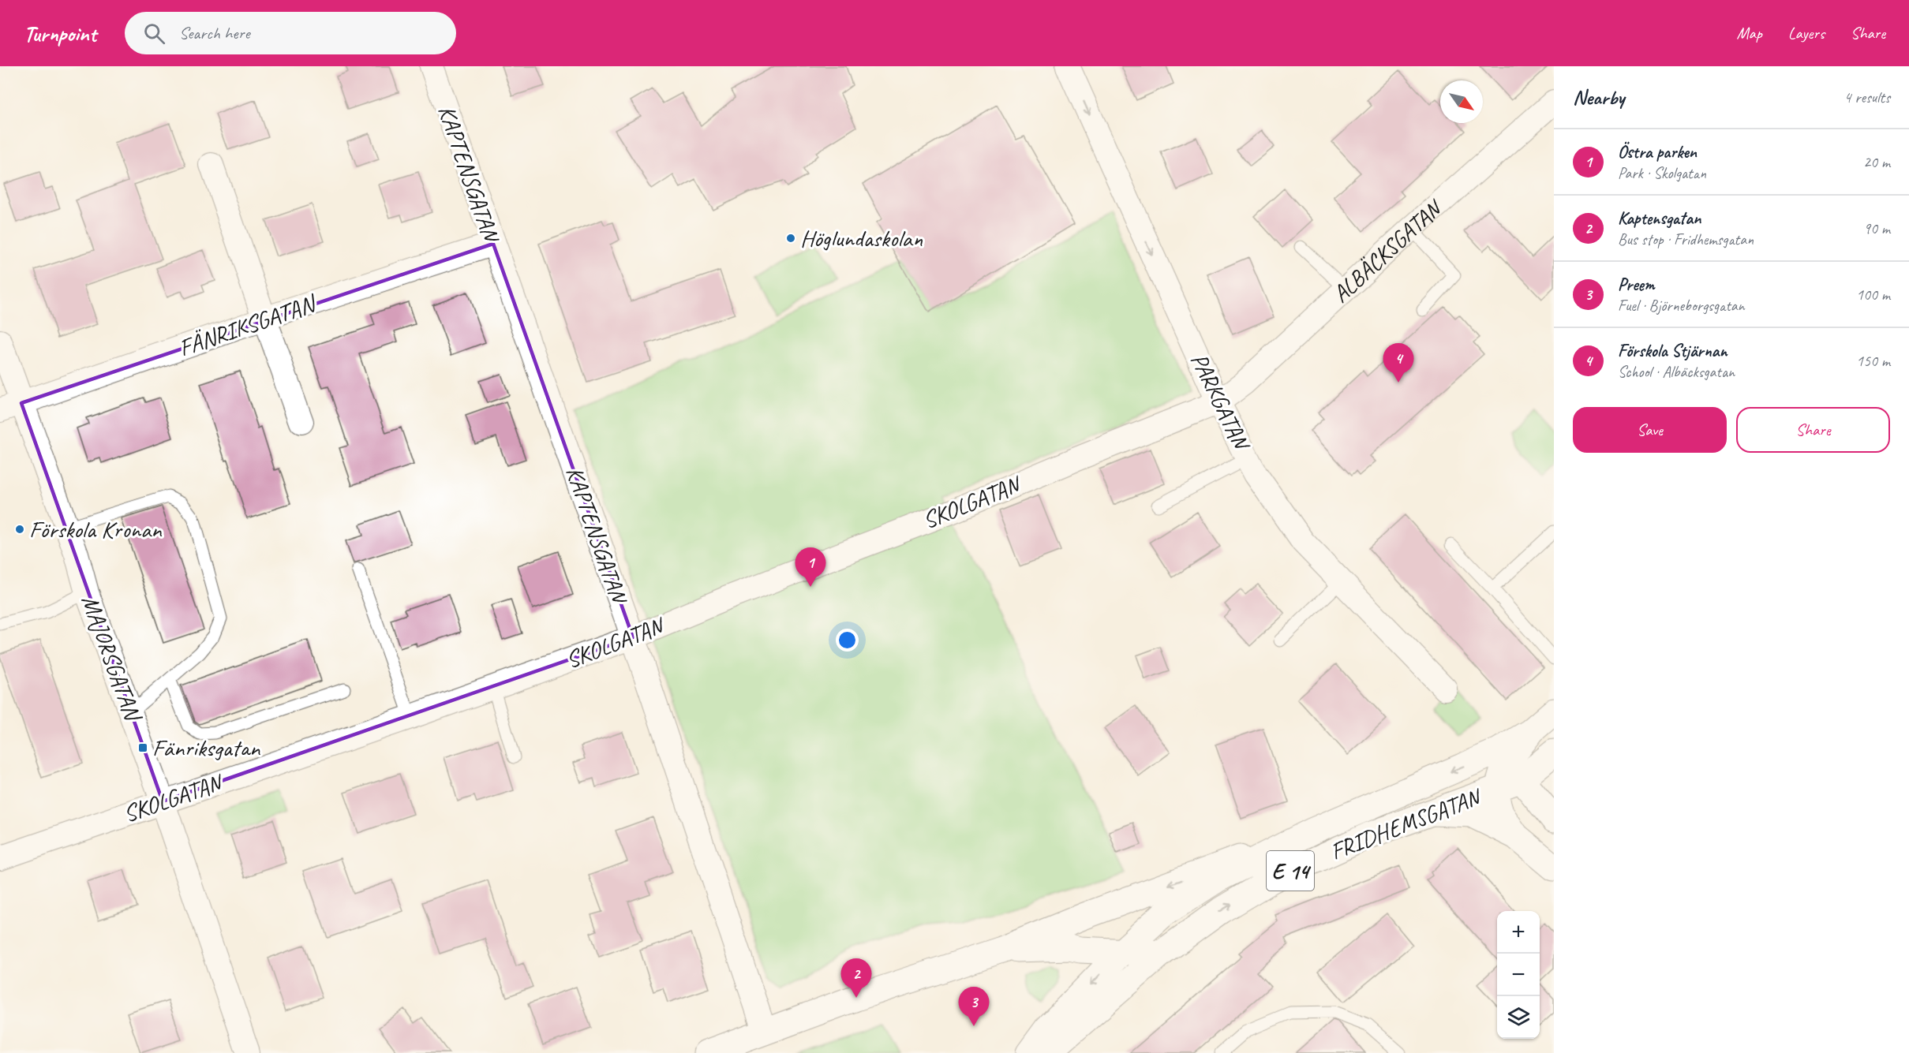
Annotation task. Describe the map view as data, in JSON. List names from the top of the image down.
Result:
{
  "streets": {
    "main road": ["FRIDHEMSGATAN", "E 14"],
    "street": [
      "KAPTENSGATAN",
      "ALBÄCKSGATAN",
      "FÄNRIKSGATAN",
      "PARKGATAN",
      "SKOLGATAN",
      "MAJORSGATAN"
    ]
  },
  "crossings": [
    ["KAPTENSGATAN", "FÄNRIKSGATAN"],
    ["KAPTENSGATAN", "SKOLGATAN"],
    ["KAPTENSGATAN", "FRIDHEMSGATAN"],
    ["ALBÄCKSGATAN", "PARKGATAN"],
    ["ALBÄCKSGATAN", "SKOLGATAN"],
    ["FÄNRIKSGATAN", "MAJORSGATAN"],
    ["PARKGATAN", "SKOLGATAN"],
    ["SKOLGATAN", "MAJORSGATAN"],
    ["FRIDHEMSGATAN", "E 14"]
  ],
  "one_way": ["PARKGATAN"],
  "places": {
    "other": ["Höglundaskolan", "Förskola Kronan"],
    "transit": ["Fänriksgatan"]
  },
  "north": "bottom right",
  "page": {
    "header": "Turnpoint",
    "search": "Search here",
    "nav": ["Map", "Layers", "Share"],
    "heading": ["Nearby", "4 results"],
    "list": [
      {
        "mark": "1",
        "name": "Östra parken",
        "note": "Park · Skolgatan",
        "value": "20 m"
      },
      {
        "mark": "2",
        "name": "Kaptensgatan",
        "note": "Bus stop · Fridhemsgatan",
        "value": "90 m"
      },
      {
        "mark": "3",
        "name": "Preem",
        "note": "Fuel · Björneborgsgatan",
        "value": "100 m"
      },
      {
        "mark": "4",
        "name": "Förskola Stjärnan",
        "note": "School · Albäcksgatan",
        "value": "150 m"
      }
    ],
    "pins": [
      "4",
      "1",
      "2",
      "3"
    ],
    "buttons": ["Save", "Share"],
    "map_buttons": ["+", "−"]
  }
}
